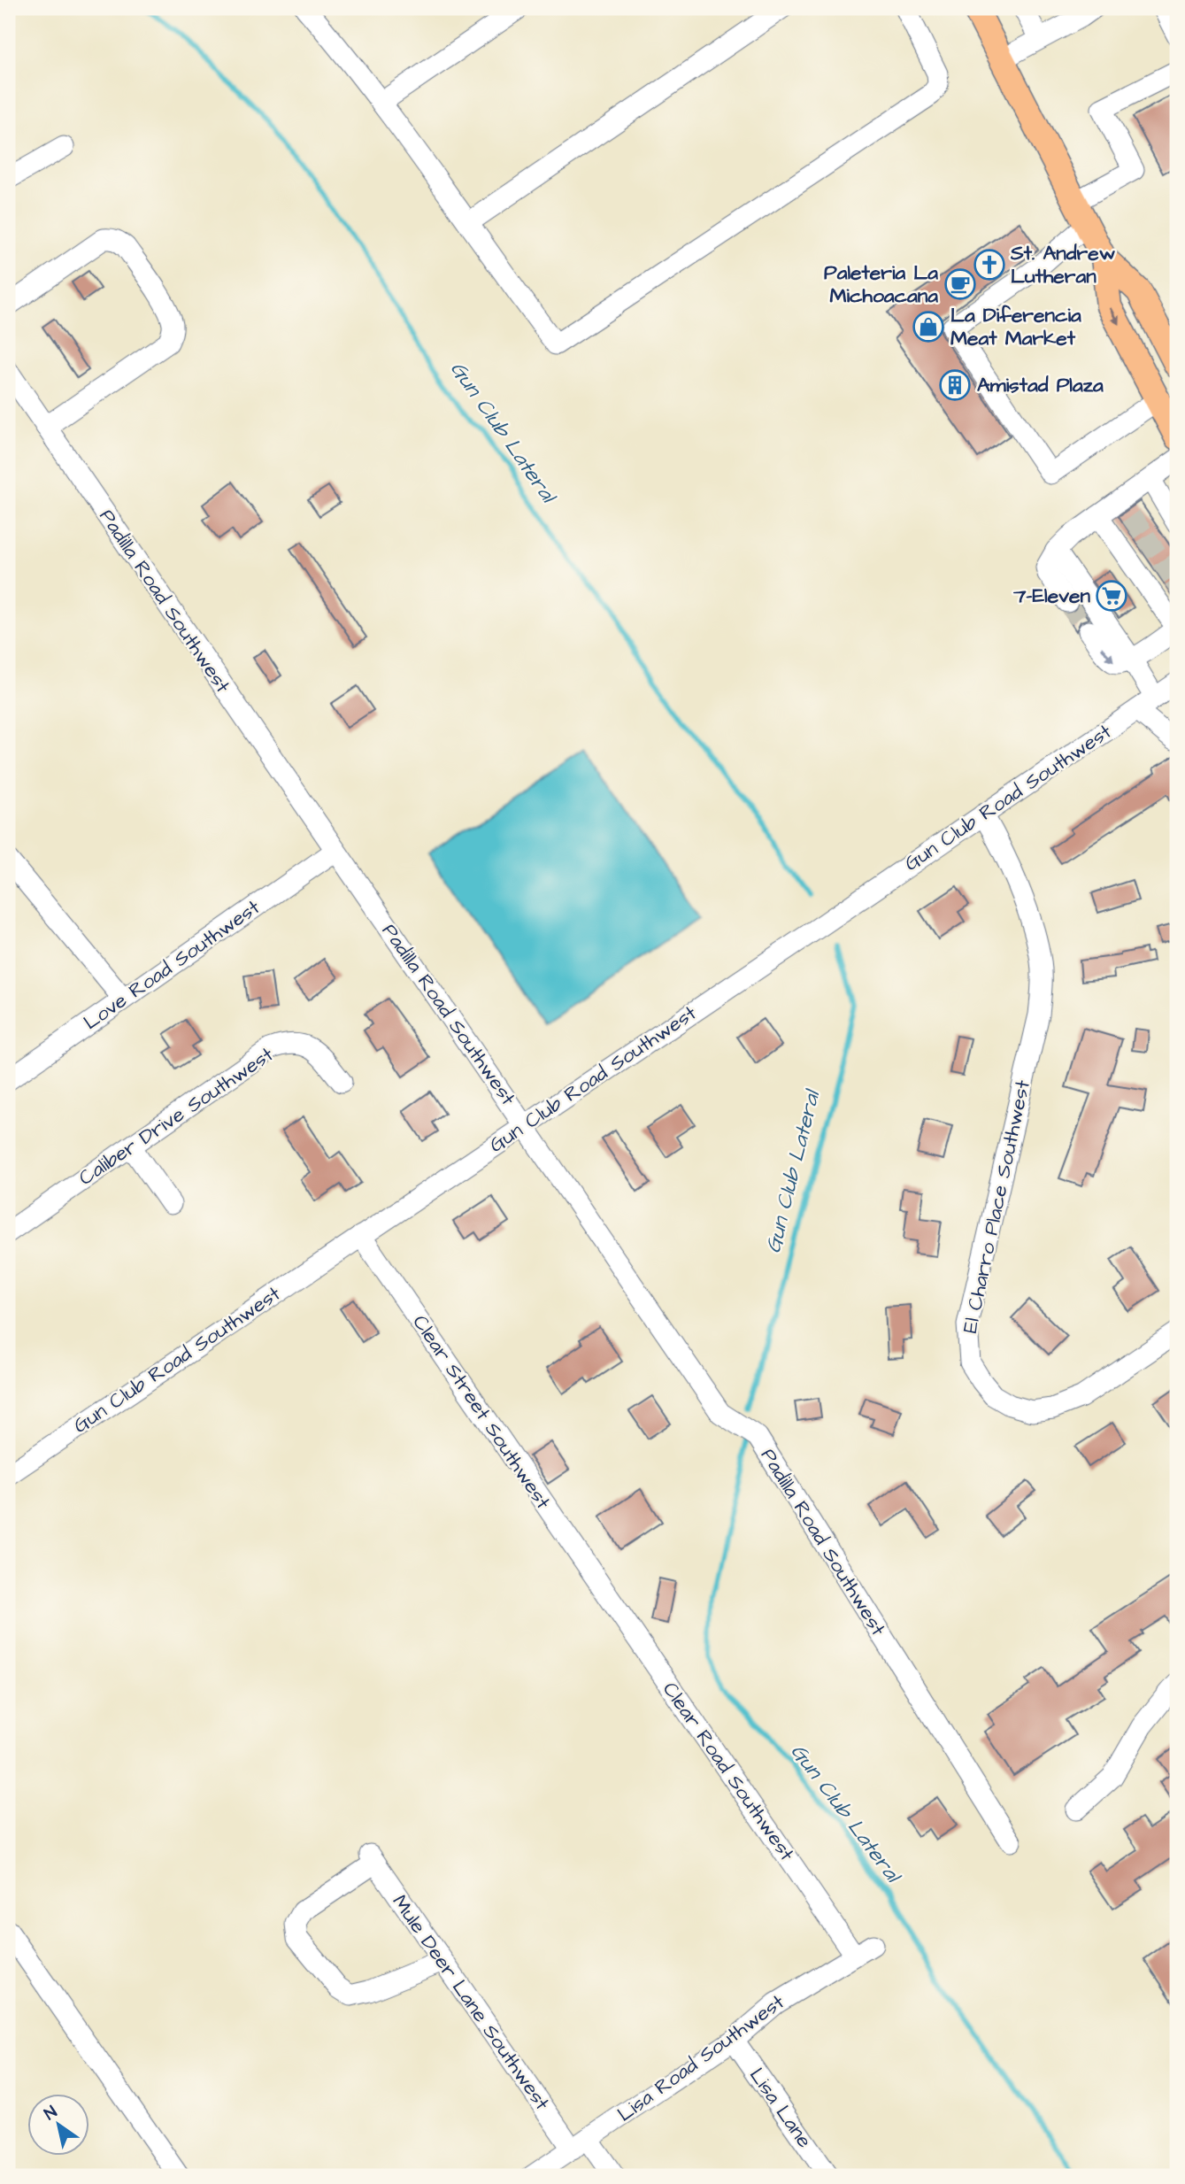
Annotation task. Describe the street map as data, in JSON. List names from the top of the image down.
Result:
{
  "streets": {
    "street": [
      "Padilla Road Southwest",
      "Gun Club Road Southwest",
      "Love Road Southwest",
      "Caliber Drive Southwest",
      "El Charro Place Southwest",
      "Clear Street Southwest",
      "Clear Road Southwest",
      "Mule Deer Lane Southwest",
      "Lisa Road Southwest",
      "Lisa Lane"
    ]
  },
  "crossings": [
    ["Padilla Road Southwest", "Gun Club Road Southwest"],
    ["Padilla Road Southwest", "Love Road Southwest"],
    ["Gun Club Road Southwest", "El Charro Place Southwest"],
    ["Gun Club Road Southwest", "Clear Street Southwest"],
    ["Clear Street Southwest", "Clear Road Southwest"],
    ["Clear Road Southwest", "Lisa Road Southwest"],
    ["Mule Deer Lane Southwest", "Lisa Road Southwest"],
    ["Lisa Road Southwest", "Lisa Lane"]
  ],
  "water": ["Gun Club Lateral"],
  "places": {
    "church": ["St. Andrew Lutheran"],
    "cafe": ["Paleteria La Michoacana"],
    "shop": ["La Diferencia Meat Market"],
    "building": ["Amistad Plaza"],
    "supermarket": ["7-Eleven"]
  },
  "north": "top left"
}
